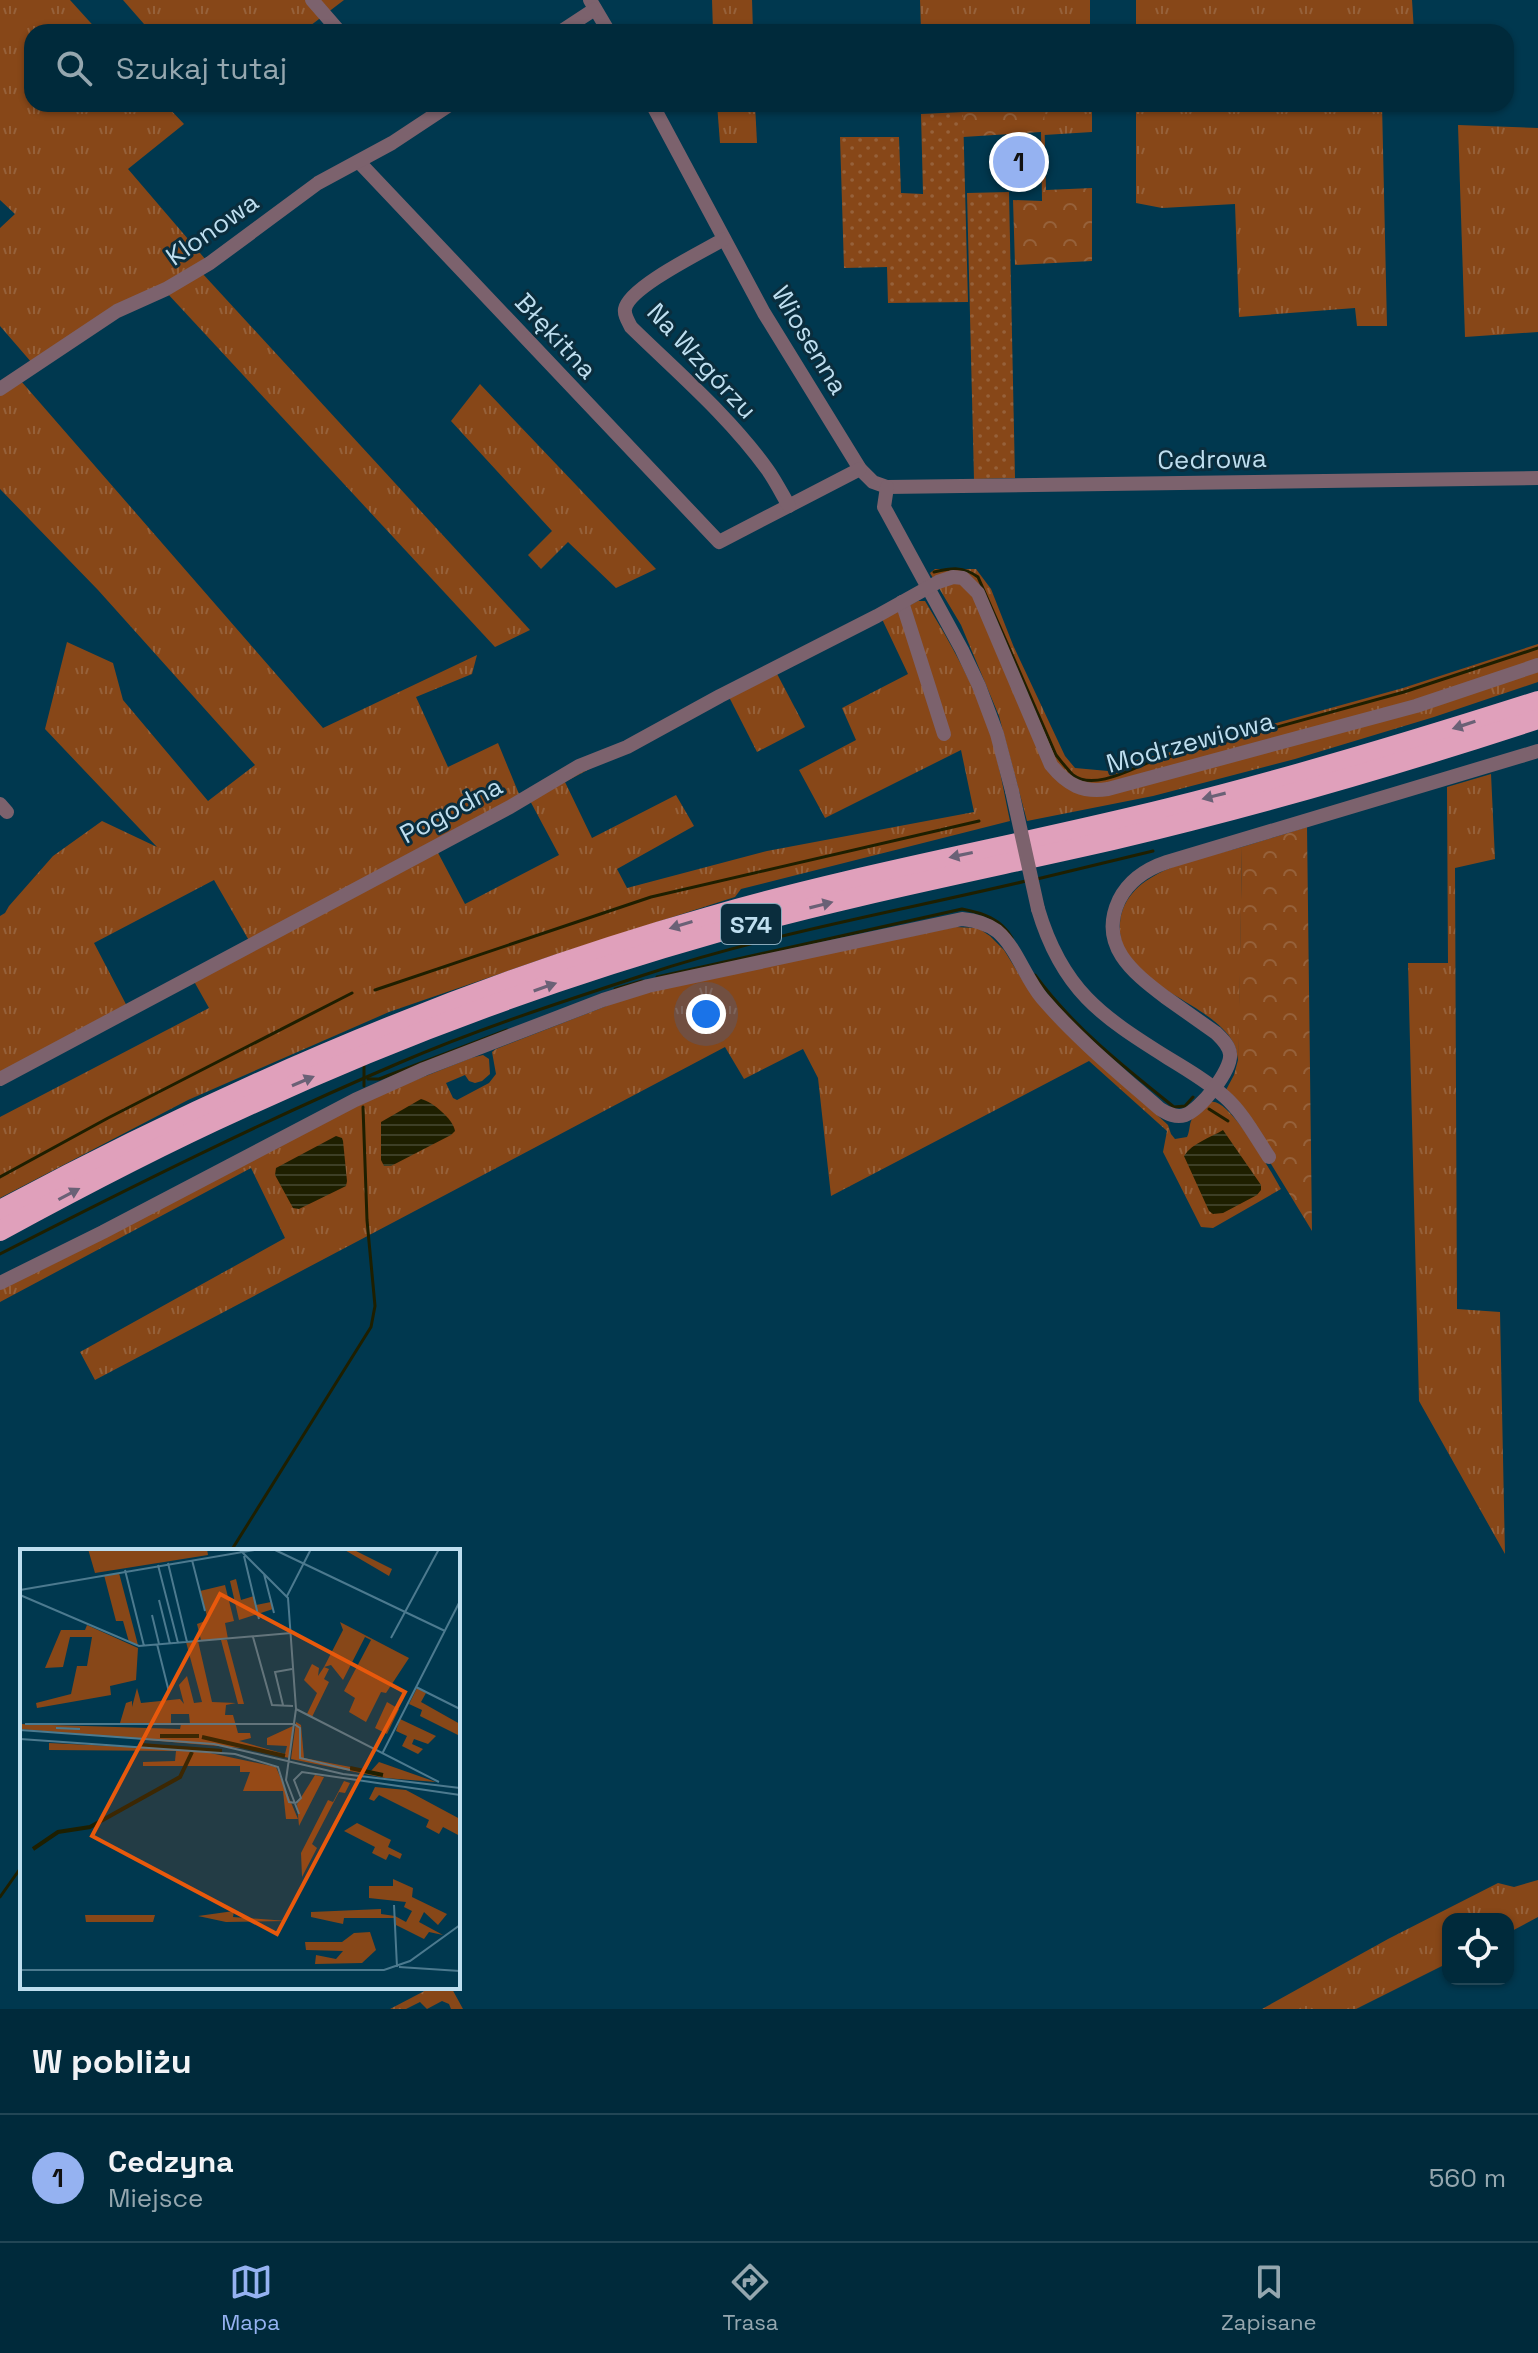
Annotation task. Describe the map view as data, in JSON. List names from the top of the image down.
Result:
{
  "streets": {
    "highway": ["S74"],
    "street": [
      "Klonowa",
      "Błękitna",
      "Wiosenna",
      "Na Wzgórzu",
      "Cedrowa",
      "Modrzewiowa",
      "Pogodna"
    ]
  },
  "crossings": [
    ["Klonowa", "Błękitna"],
    ["Błękitna", "Na Wzgórzu"],
    ["Wiosenna", "Na Wzgórzu"],
    ["Wiosenna", "Cedrowa"],
    ["Modrzewiowa", "Pogodna"]
  ],
  "page": {
    "search": "Szukaj tutaj",
    "pins": "1",
    "heading": "W pobliżu",
    "list": [
      {
        "mark": "1",
        "name": "Cedzyna",
        "note": "Miejsce",
        "value": "560 m"
      }
    ],
    "nav": ["Mapa", "Trasa", "Zapisane"]
  }
}
